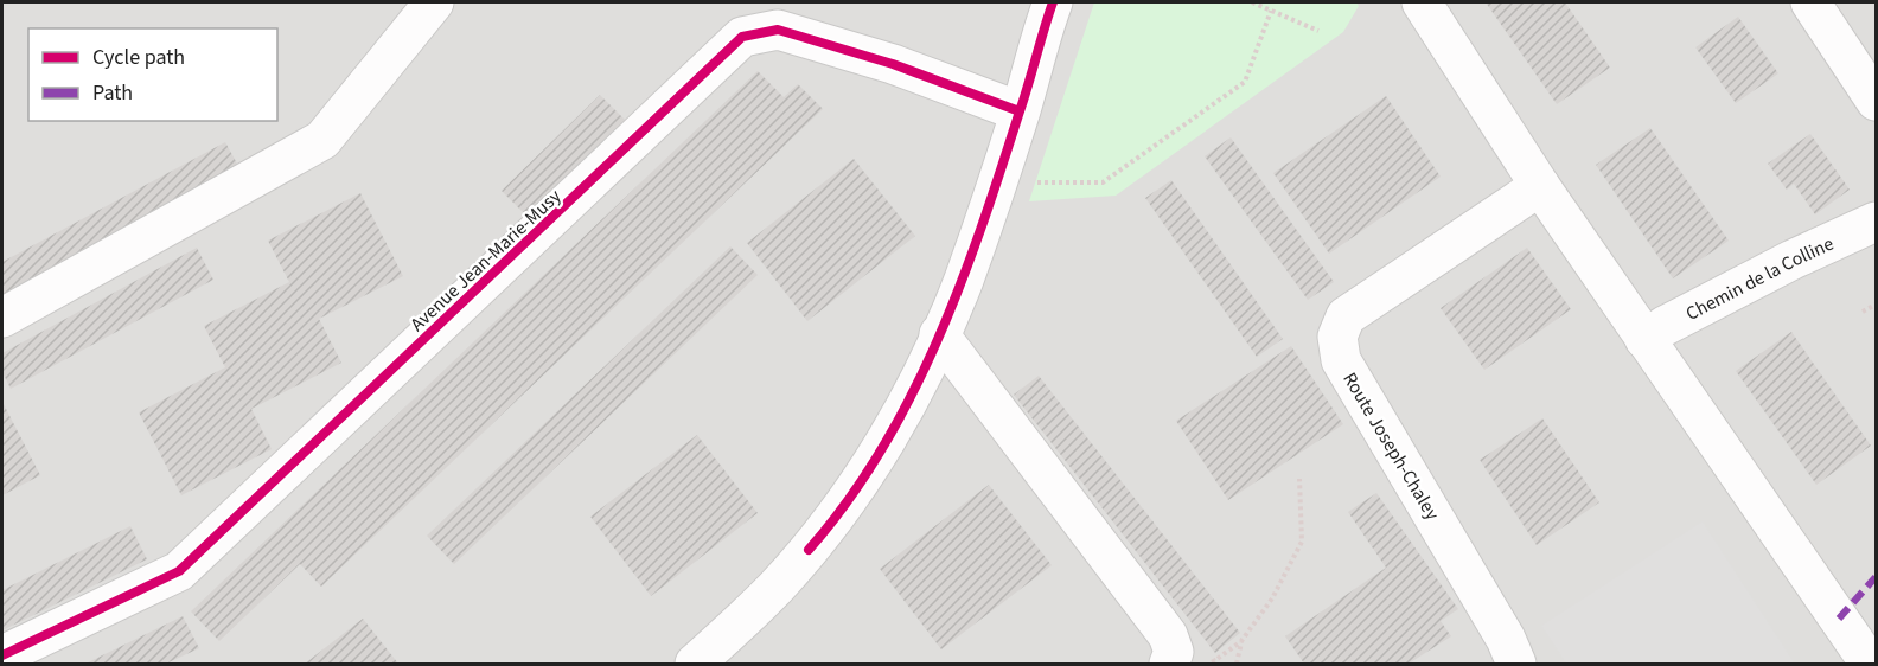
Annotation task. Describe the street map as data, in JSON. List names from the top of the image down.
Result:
{
  "streets": {
    "street": ["Avenue Jean-Marie-Musy", "Chemin de la Colline", "Route Joseph-Chaley"]
  },
  "legend": ["Cycle path", "Path"]
}
